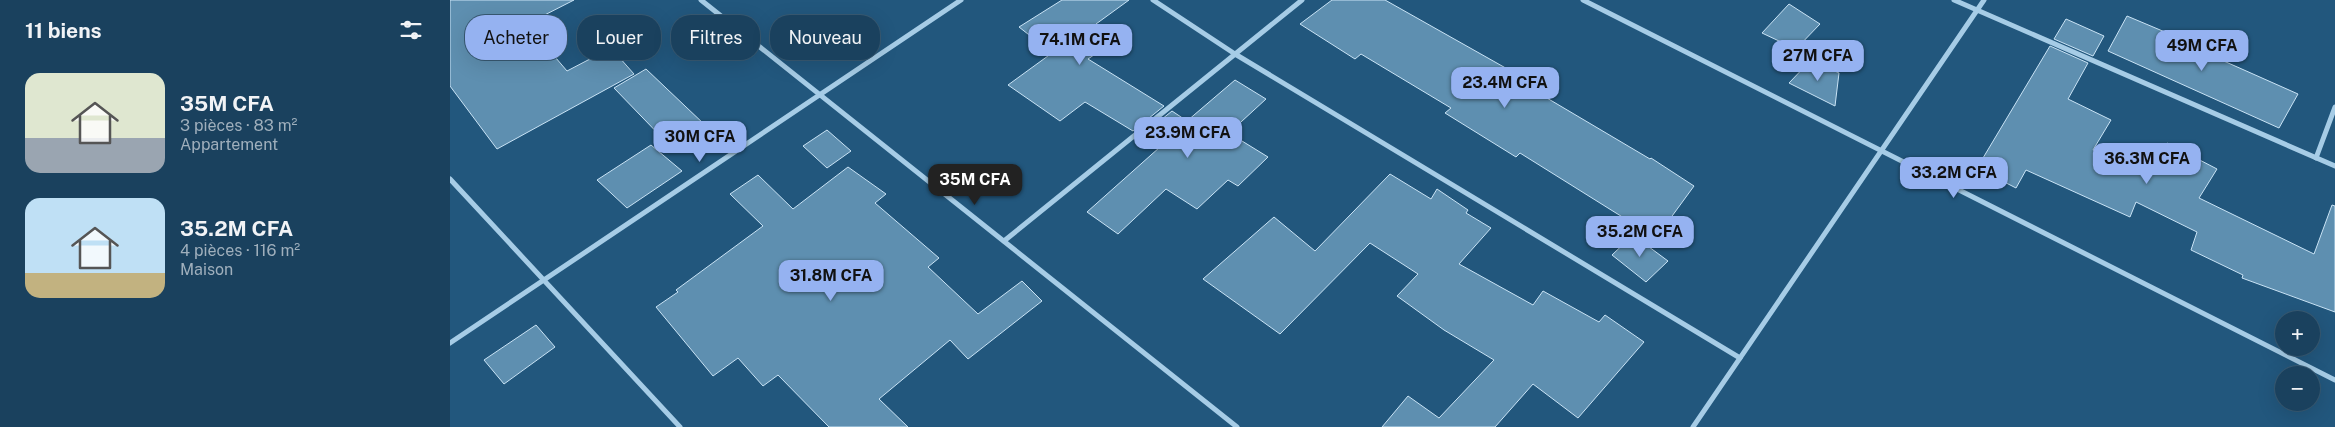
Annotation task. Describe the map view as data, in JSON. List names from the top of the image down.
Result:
{
  "page": {
    "heading": "11 biens",
    "chip": [
      "Acheter",
      "Louer",
      "Filtres",
      "Nouveau"
    ],
    "price": [
      "74.1M CFA",
      "49M CFA",
      "27M CFA",
      "23.4M CFA",
      "23.9M CFA",
      "30M CFA",
      "36.3M CFA",
      "33.2M CFA",
      "35M CFA",
      "35.2M CFA",
      "31.8M CFA"
    ],
    "list": [
      {
        "name": "35M CFA",
        "note": "3 pièces · 83 m² · Appartement"
      },
      {
        "name": "35.2M CFA",
        "note": "4 pièces · 116 m² · Maison"
      }
    ],
    "map_buttons": ["+", "−"]
  }
}
